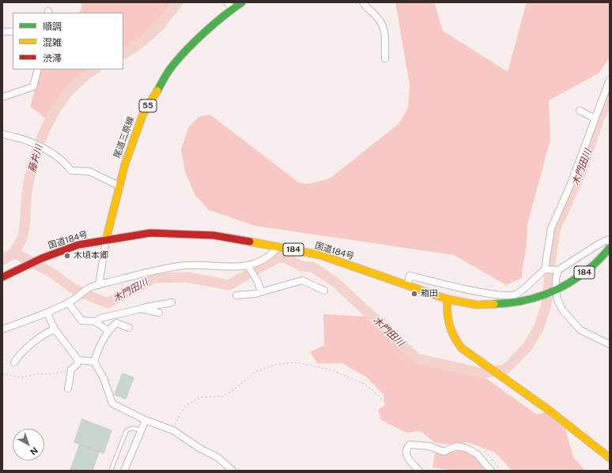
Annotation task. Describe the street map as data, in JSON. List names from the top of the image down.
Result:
{
  "streets": {
    "main road": [
      "55",
      "尾道三原線",
      "国道184号",
      "184"
    ]
  },
  "crossings": [
    ["尾道三原線", "国道184号"]
  ],
  "water": ["藤井川", "木門田川"],
  "places": ["木頃本郷", "箱田"],
  "legend": ["順調", "混雑", "渋滞"],
  "north": "bottom right"
}
